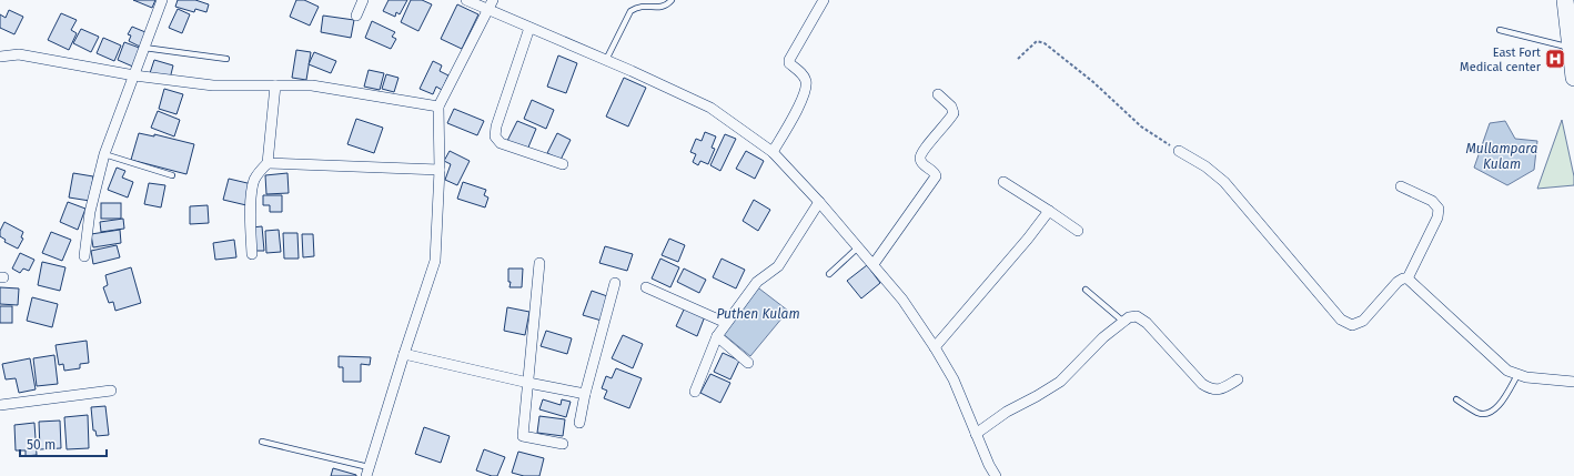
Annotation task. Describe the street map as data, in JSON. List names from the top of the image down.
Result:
{
  "water": ["Mullampara Kulam", "Puthen Kulam"],
  "places": {
    "hospital": ["East Fort Medical center"]
  },
  "scale_bar": "50 m"
}
